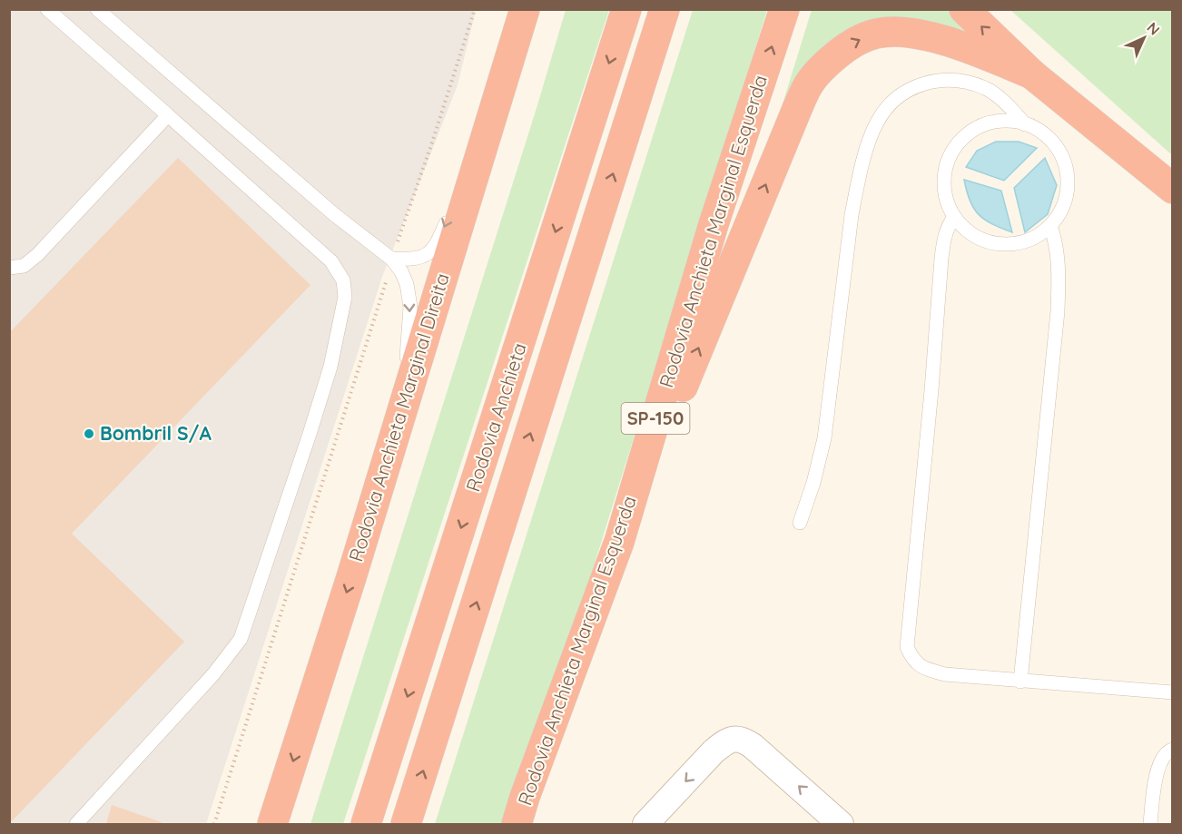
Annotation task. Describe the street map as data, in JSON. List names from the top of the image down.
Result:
{
  "streets": {
    "highway": [
      "Rodovia Anchieta Marginal Esquerda",
      "Rodovia Anchieta Marginal Direita",
      "Rodovia Anchieta",
      "SP-150"
    ]
  },
  "one_way": ["Rodovia Anchieta Marginal Esquerda", "Rodovia Anchieta Marginal Direita"],
  "places": ["Bombril S/A"],
  "north": "top right"
}
